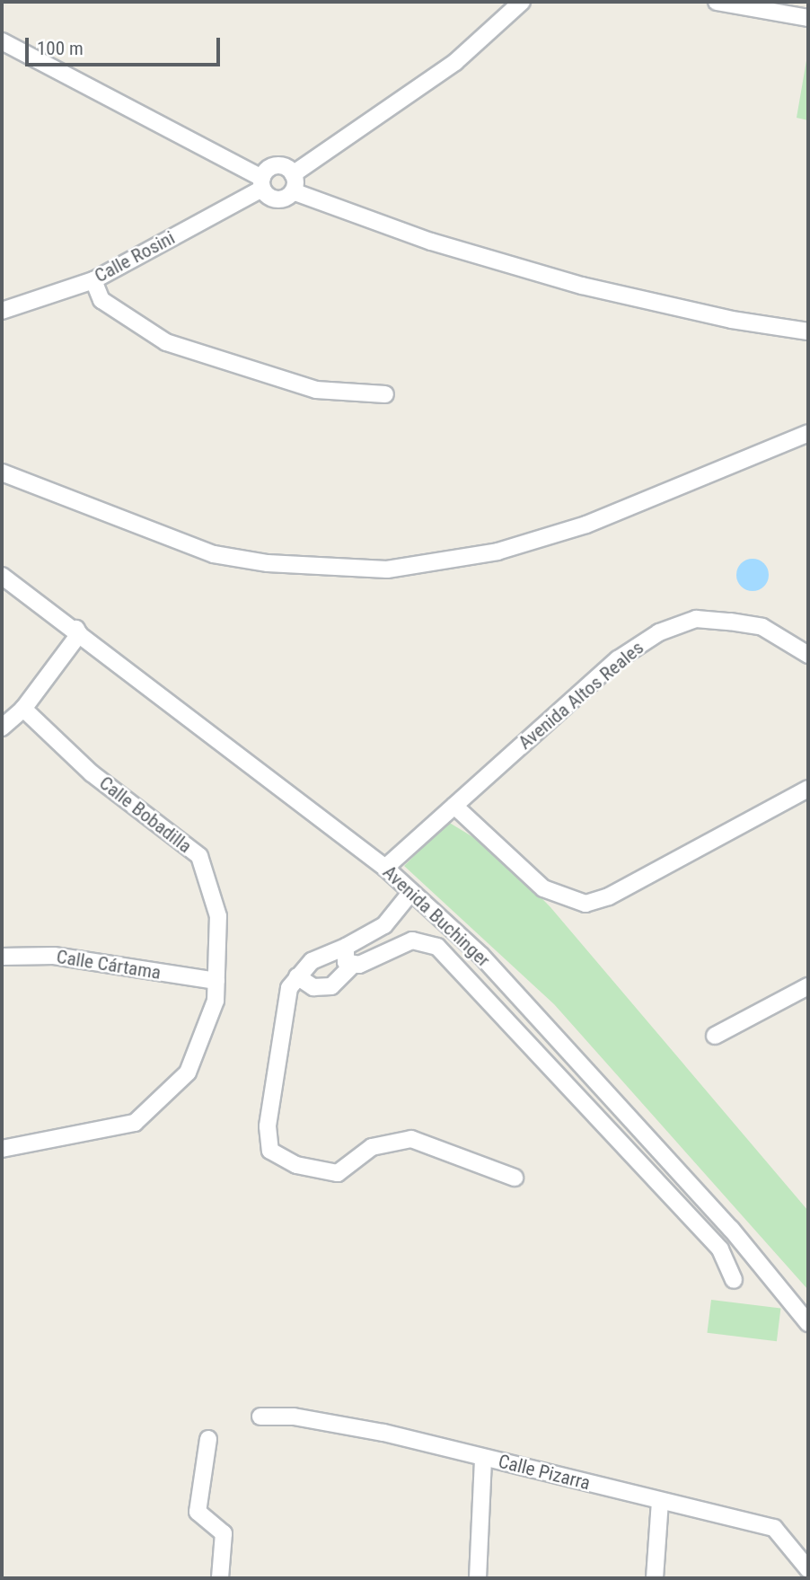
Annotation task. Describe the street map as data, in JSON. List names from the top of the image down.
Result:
{
  "streets": {
    "street": [
      "Calle Rosini",
      "Avenida Altos Reales",
      "Calle Bobadilla",
      "Avenida Buchinger",
      "Calle Cártama",
      "Calle Pizarra"
    ]
  },
  "crossings": [
    ["Avenida Altos Reales", "Avenida Buchinger"],
    ["Calle Bobadilla", "Calle Cártama"]
  ],
  "scale_bar": "100 m"
}
